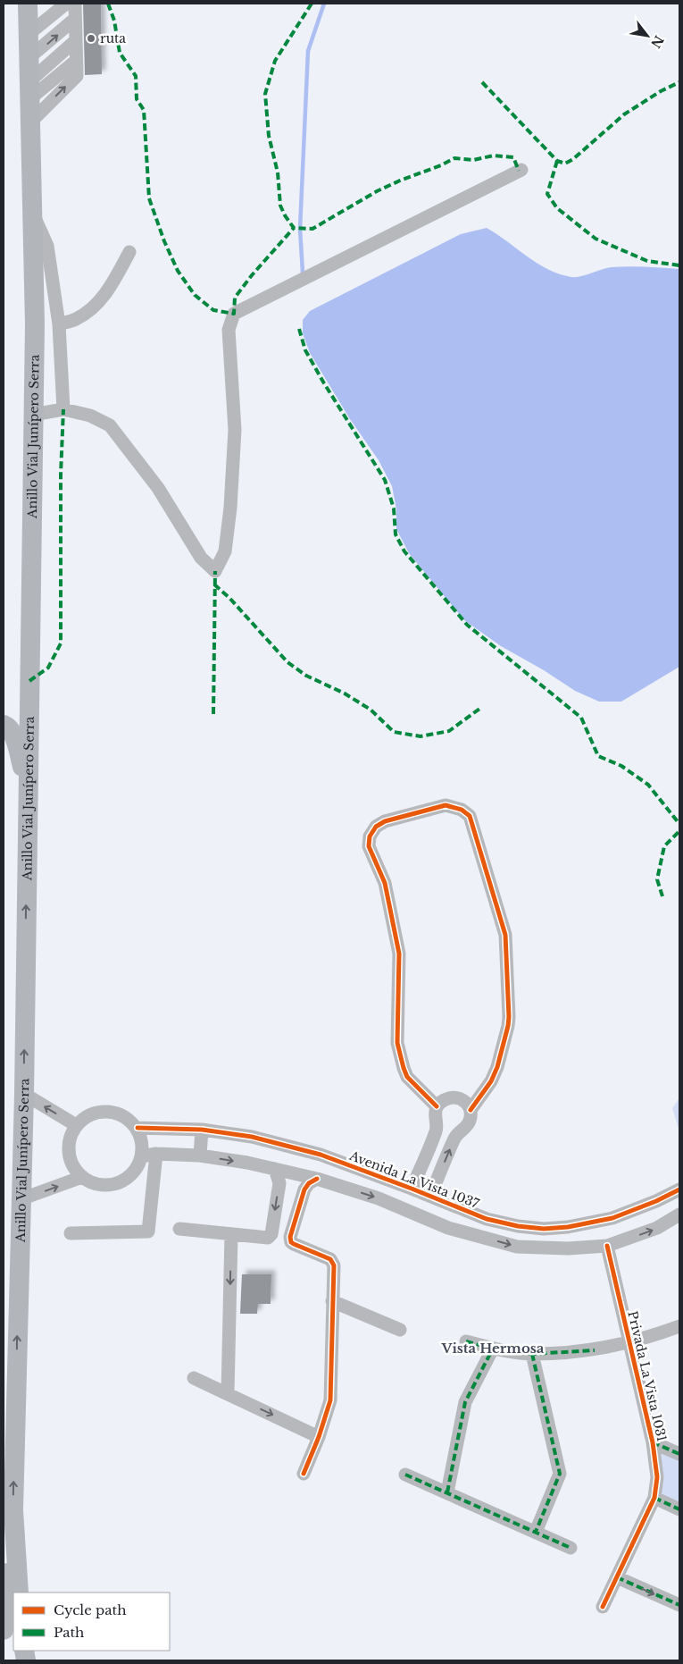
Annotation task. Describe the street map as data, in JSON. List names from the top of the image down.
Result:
{
  "streets": {
    "highway": ["Anillo Vial Junípero Serra"],
    "street": ["Avenida La Vista 1037", "Privada La Vista 1031"]
  },
  "one_way": ["Anillo Vial Junípero Serra"],
  "districts": ["Vista Hermosa"],
  "places": ["ruta"],
  "legend": ["Cycle path", "Path"],
  "north": "bottom right"
}
